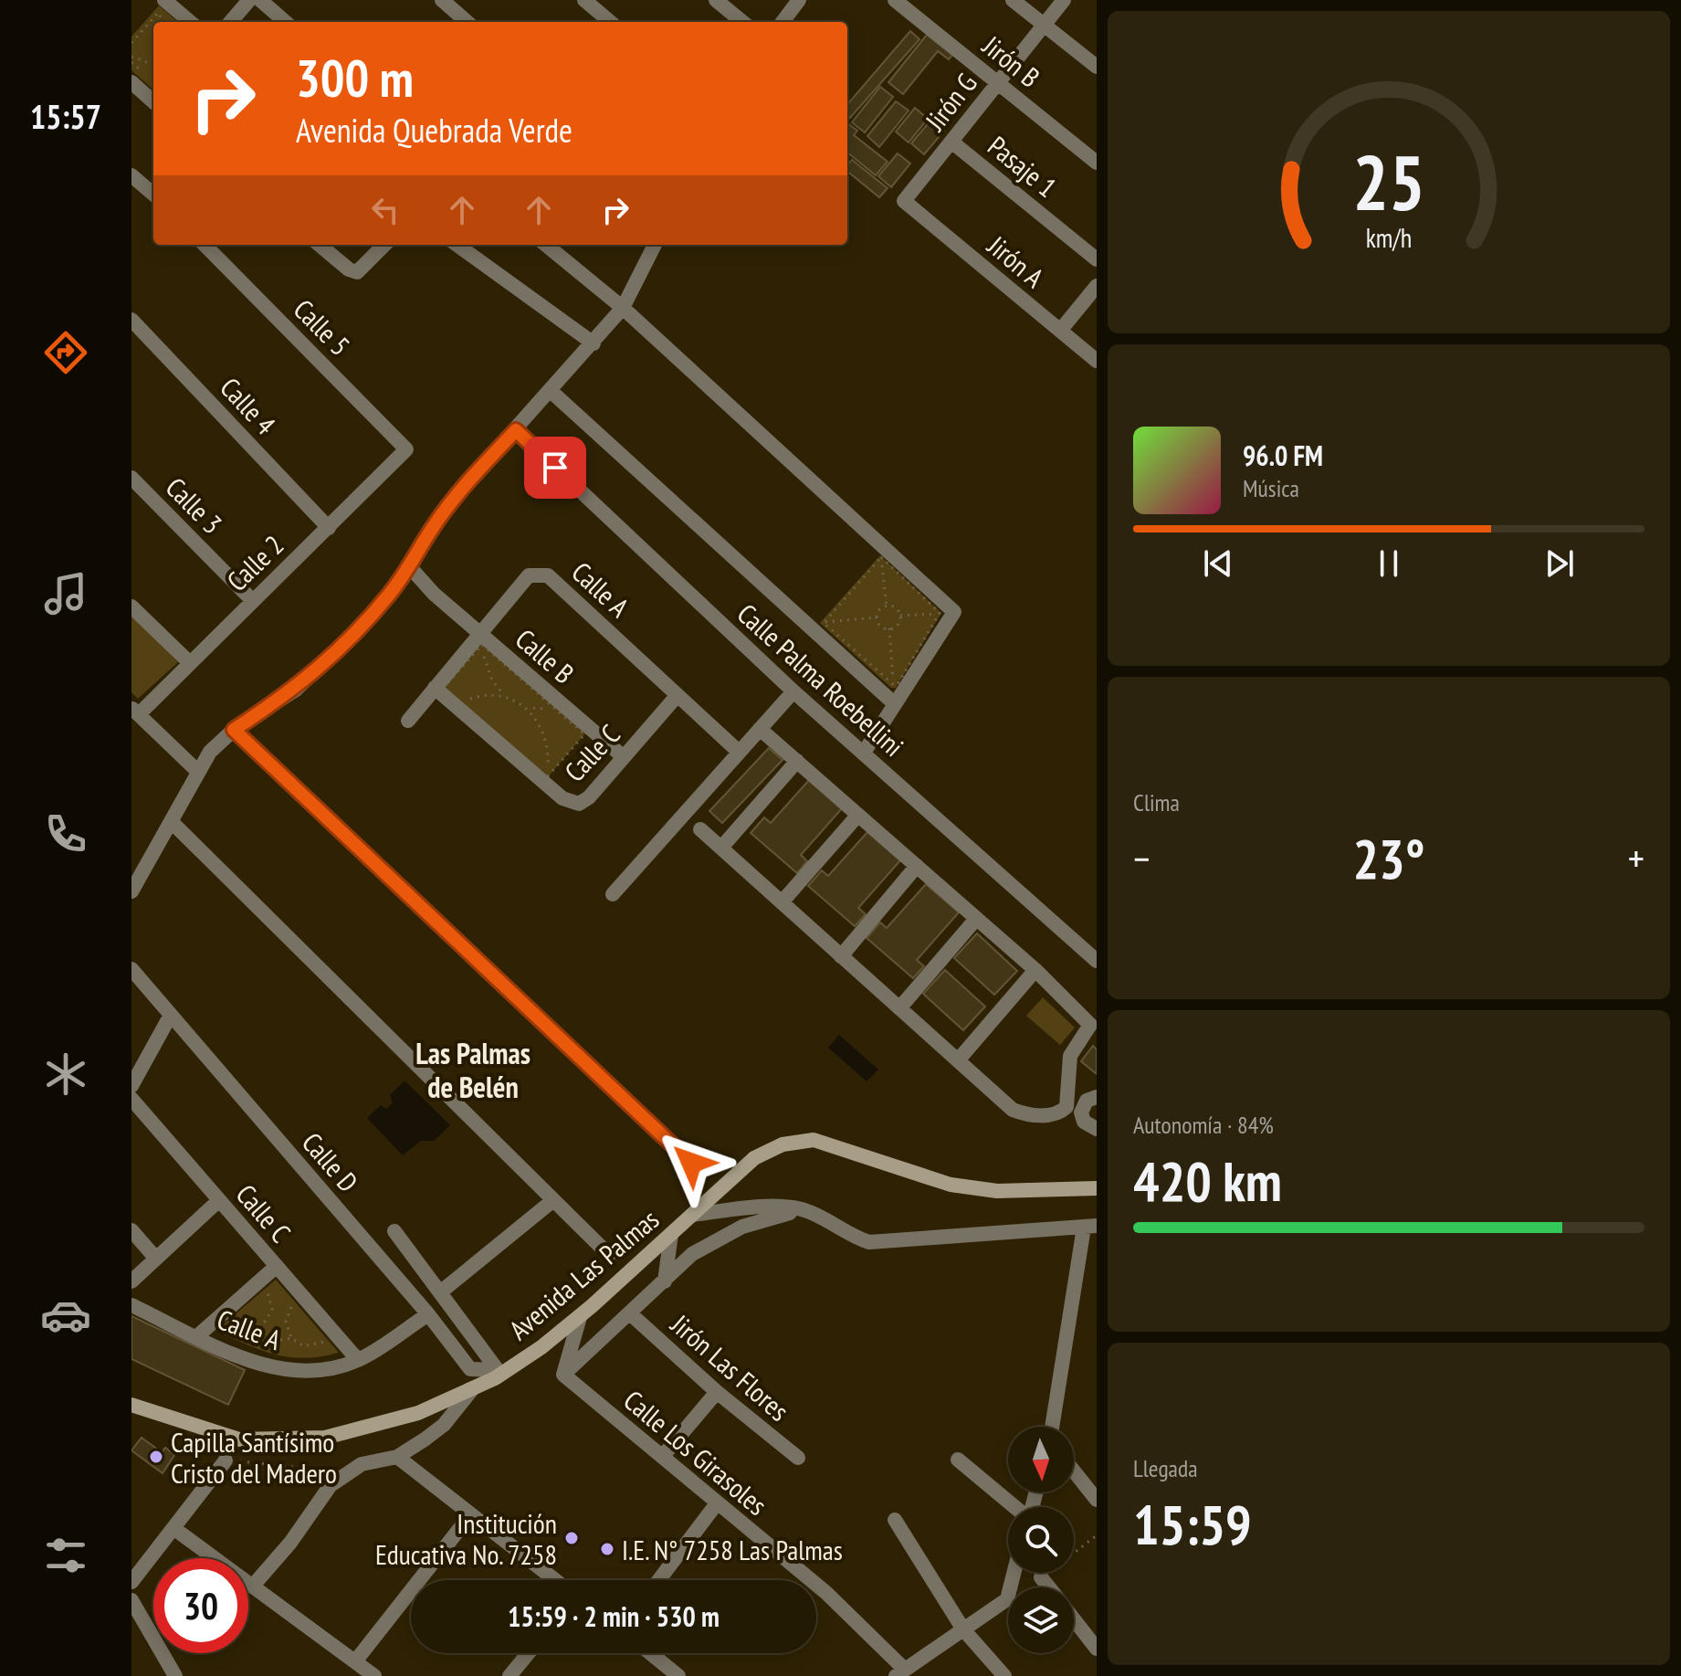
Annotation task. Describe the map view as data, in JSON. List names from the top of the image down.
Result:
{
  "streets": {
    "main road": ["Avenida Las Palmas"],
    "street": [
      "Jirón B",
      "Jirón G",
      "Pasaje 1",
      "Jirón A",
      "Calle 5",
      "Calle 4",
      "Calle 3",
      "Calle 2",
      "Calle A",
      "Calle B",
      "Calle Palma Roebellini",
      "Calle C",
      "Calle D",
      "Jirón Las Flores",
      "Calle Los Girasoles"
    ]
  },
  "crossings": [
    ["Jirón B", "Jirón G"],
    ["Jirón G", "Pasaje 1"],
    ["Jirón G", "Jirón A"],
    ["Calle 5", "Calle 2"],
    ["Calle 4", "Calle 2"],
    ["Calle 3", "Calle 2"],
    ["Calle A", "Calle B"],
    ["Calle A", "Calle C"],
    ["Calle A", "Calle D"],
    ["Calle B", "Calle C"],
    ["Calle D", "Avenida Las Palmas"]
  ],
  "districts": ["Las Palmas de Belén"],
  "places": ["Capilla Santísimo Cristo del Madero", "Institución Educativa No. 7258", "I.E. N° 7258 Las Palmas"],
  "north": "bottom",
  "page": {
    "tabs": "15:57",
    "turn": ["300 m", "Avenida Quebrada Verde"],
    "song": ["96.0 FM", "Música"],
    "tile": [
      "Clima",
      ["Autonomía · 84%", "420 km"],
      ["Llegada", "15:59"]
    ],
    "heat": ["−", "23°", "+"],
    "limit": "30",
    "trip": "15:59 · 2 min · 530 m",
    "gauge": ["25", "km/h"]
  }
}
